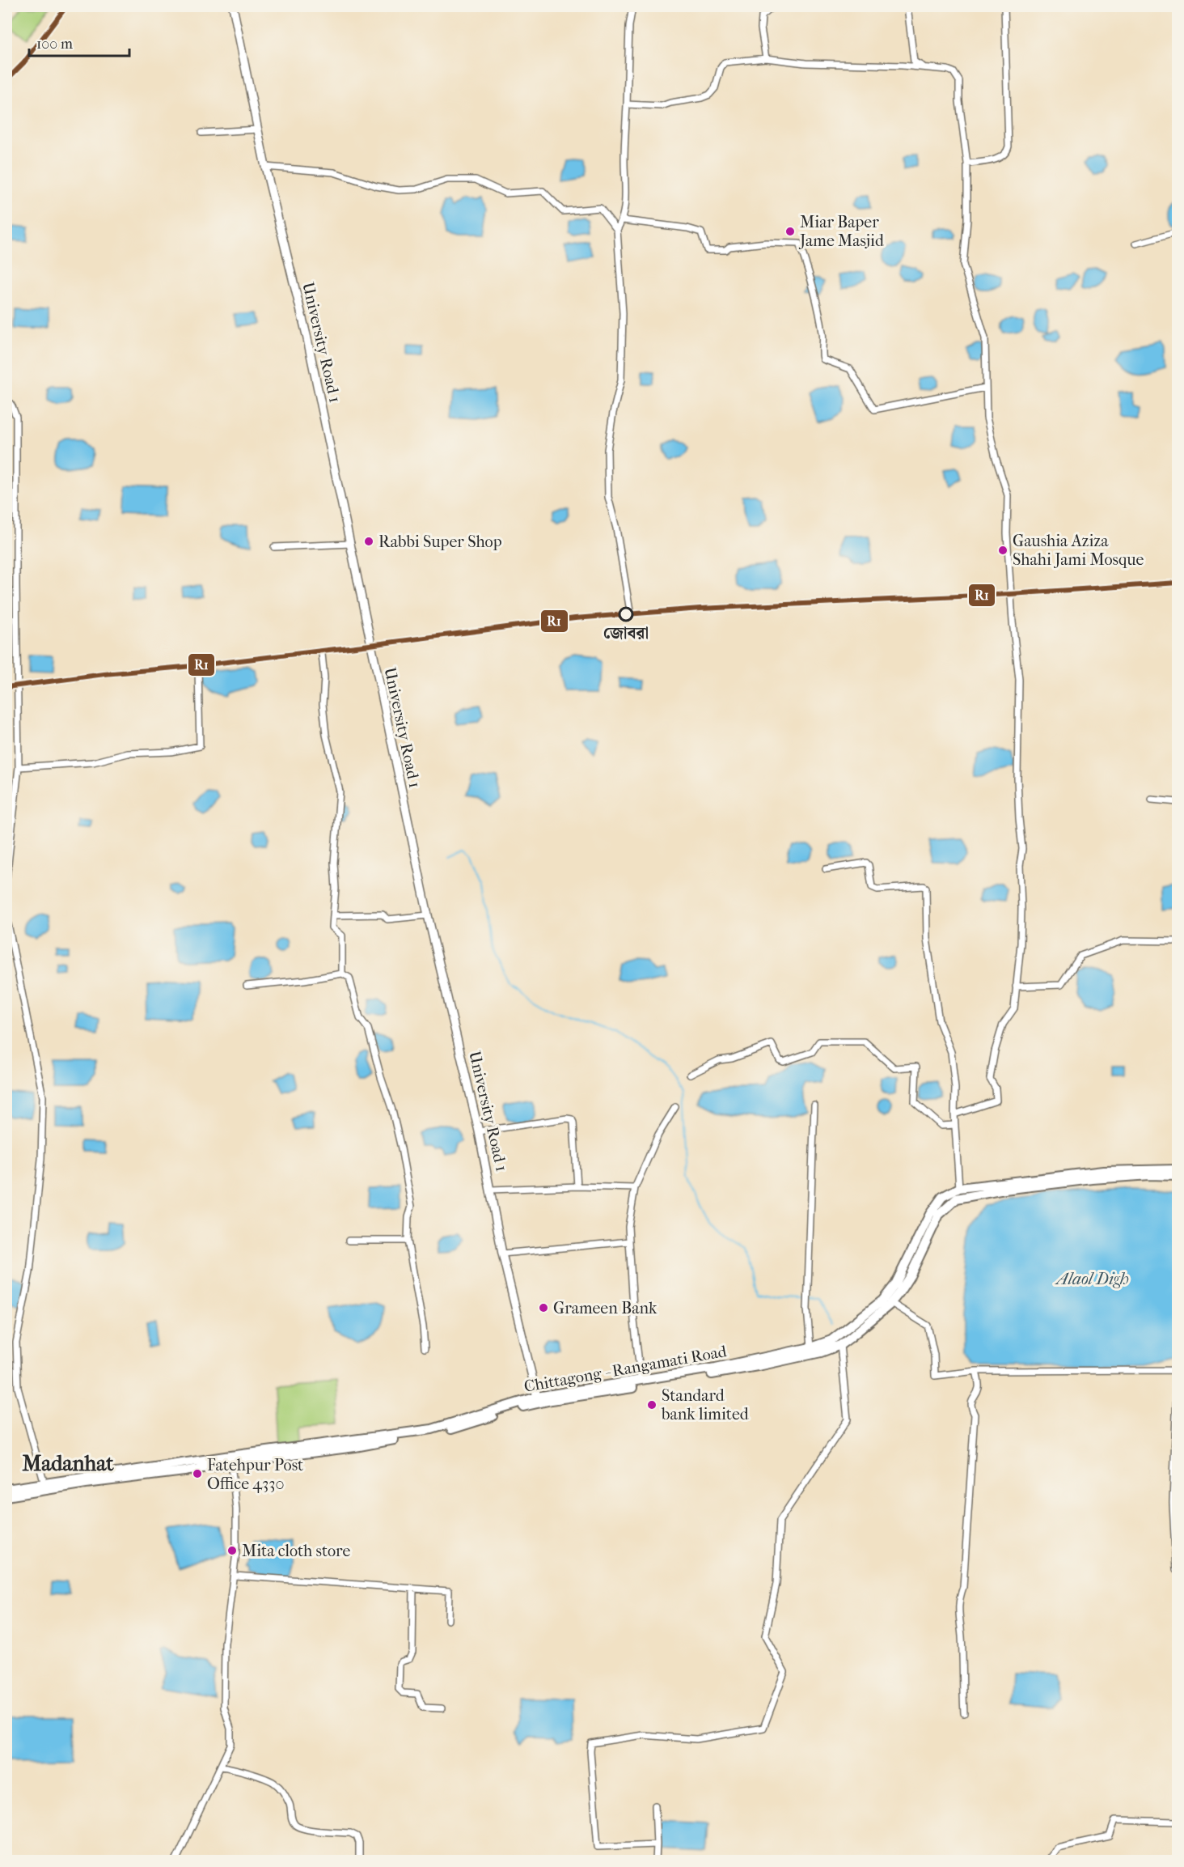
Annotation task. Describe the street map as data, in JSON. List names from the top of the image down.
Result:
{
  "streets": {
    "highway": ["Chittagong - Rangamati Road"],
    "main road": ["University Road 1"]
  },
  "crossings": [
    ["University Road 1", "Chittagong - Rangamati Road"]
  ],
  "districts": ["Madanhat"],
  "water": ["Alaol Digh"],
  "places": [
    "Miar Baper Jame Masjid",
    "Rabbi Super Shop",
    "Gaushia Aziza Shahi Jami Mosque",
    "জোবরা",
    "Grameen Bank",
    "Standard bank limited",
    "Fatehpur Post Office 4330",
    "Mita cloth store"
  ],
  "lines": ["transit line R1"],
  "scale_bar": "100 m"
}
